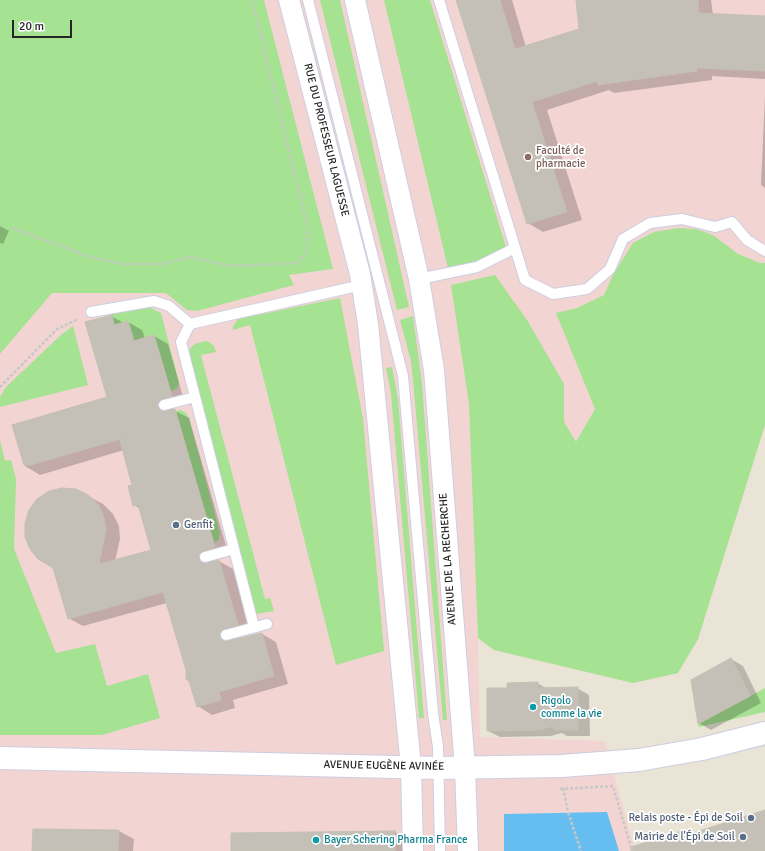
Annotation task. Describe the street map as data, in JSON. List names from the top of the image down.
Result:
{
  "streets": {
    "street": ["RUE DU PROFESSEUR LAGUESSE", "AVENUE DE LA RECHERCHE", "AVENUE EUGÈNE AVINÉE"]
  },
  "crossings": [
    ["AVENUE DE LA RECHERCHE", "AVENUE EUGÈNE AVINÉE"]
  ],
  "places": [
    "Faculté de pharmacie",
    "Genfit",
    "Rigolo comme la vie",
    "Relais poste - Épi de Soil",
    "Mairie de l'Épi de Soil",
    "Bayer Schering Pharma France"
  ],
  "scale_bar": "20 m"
}
